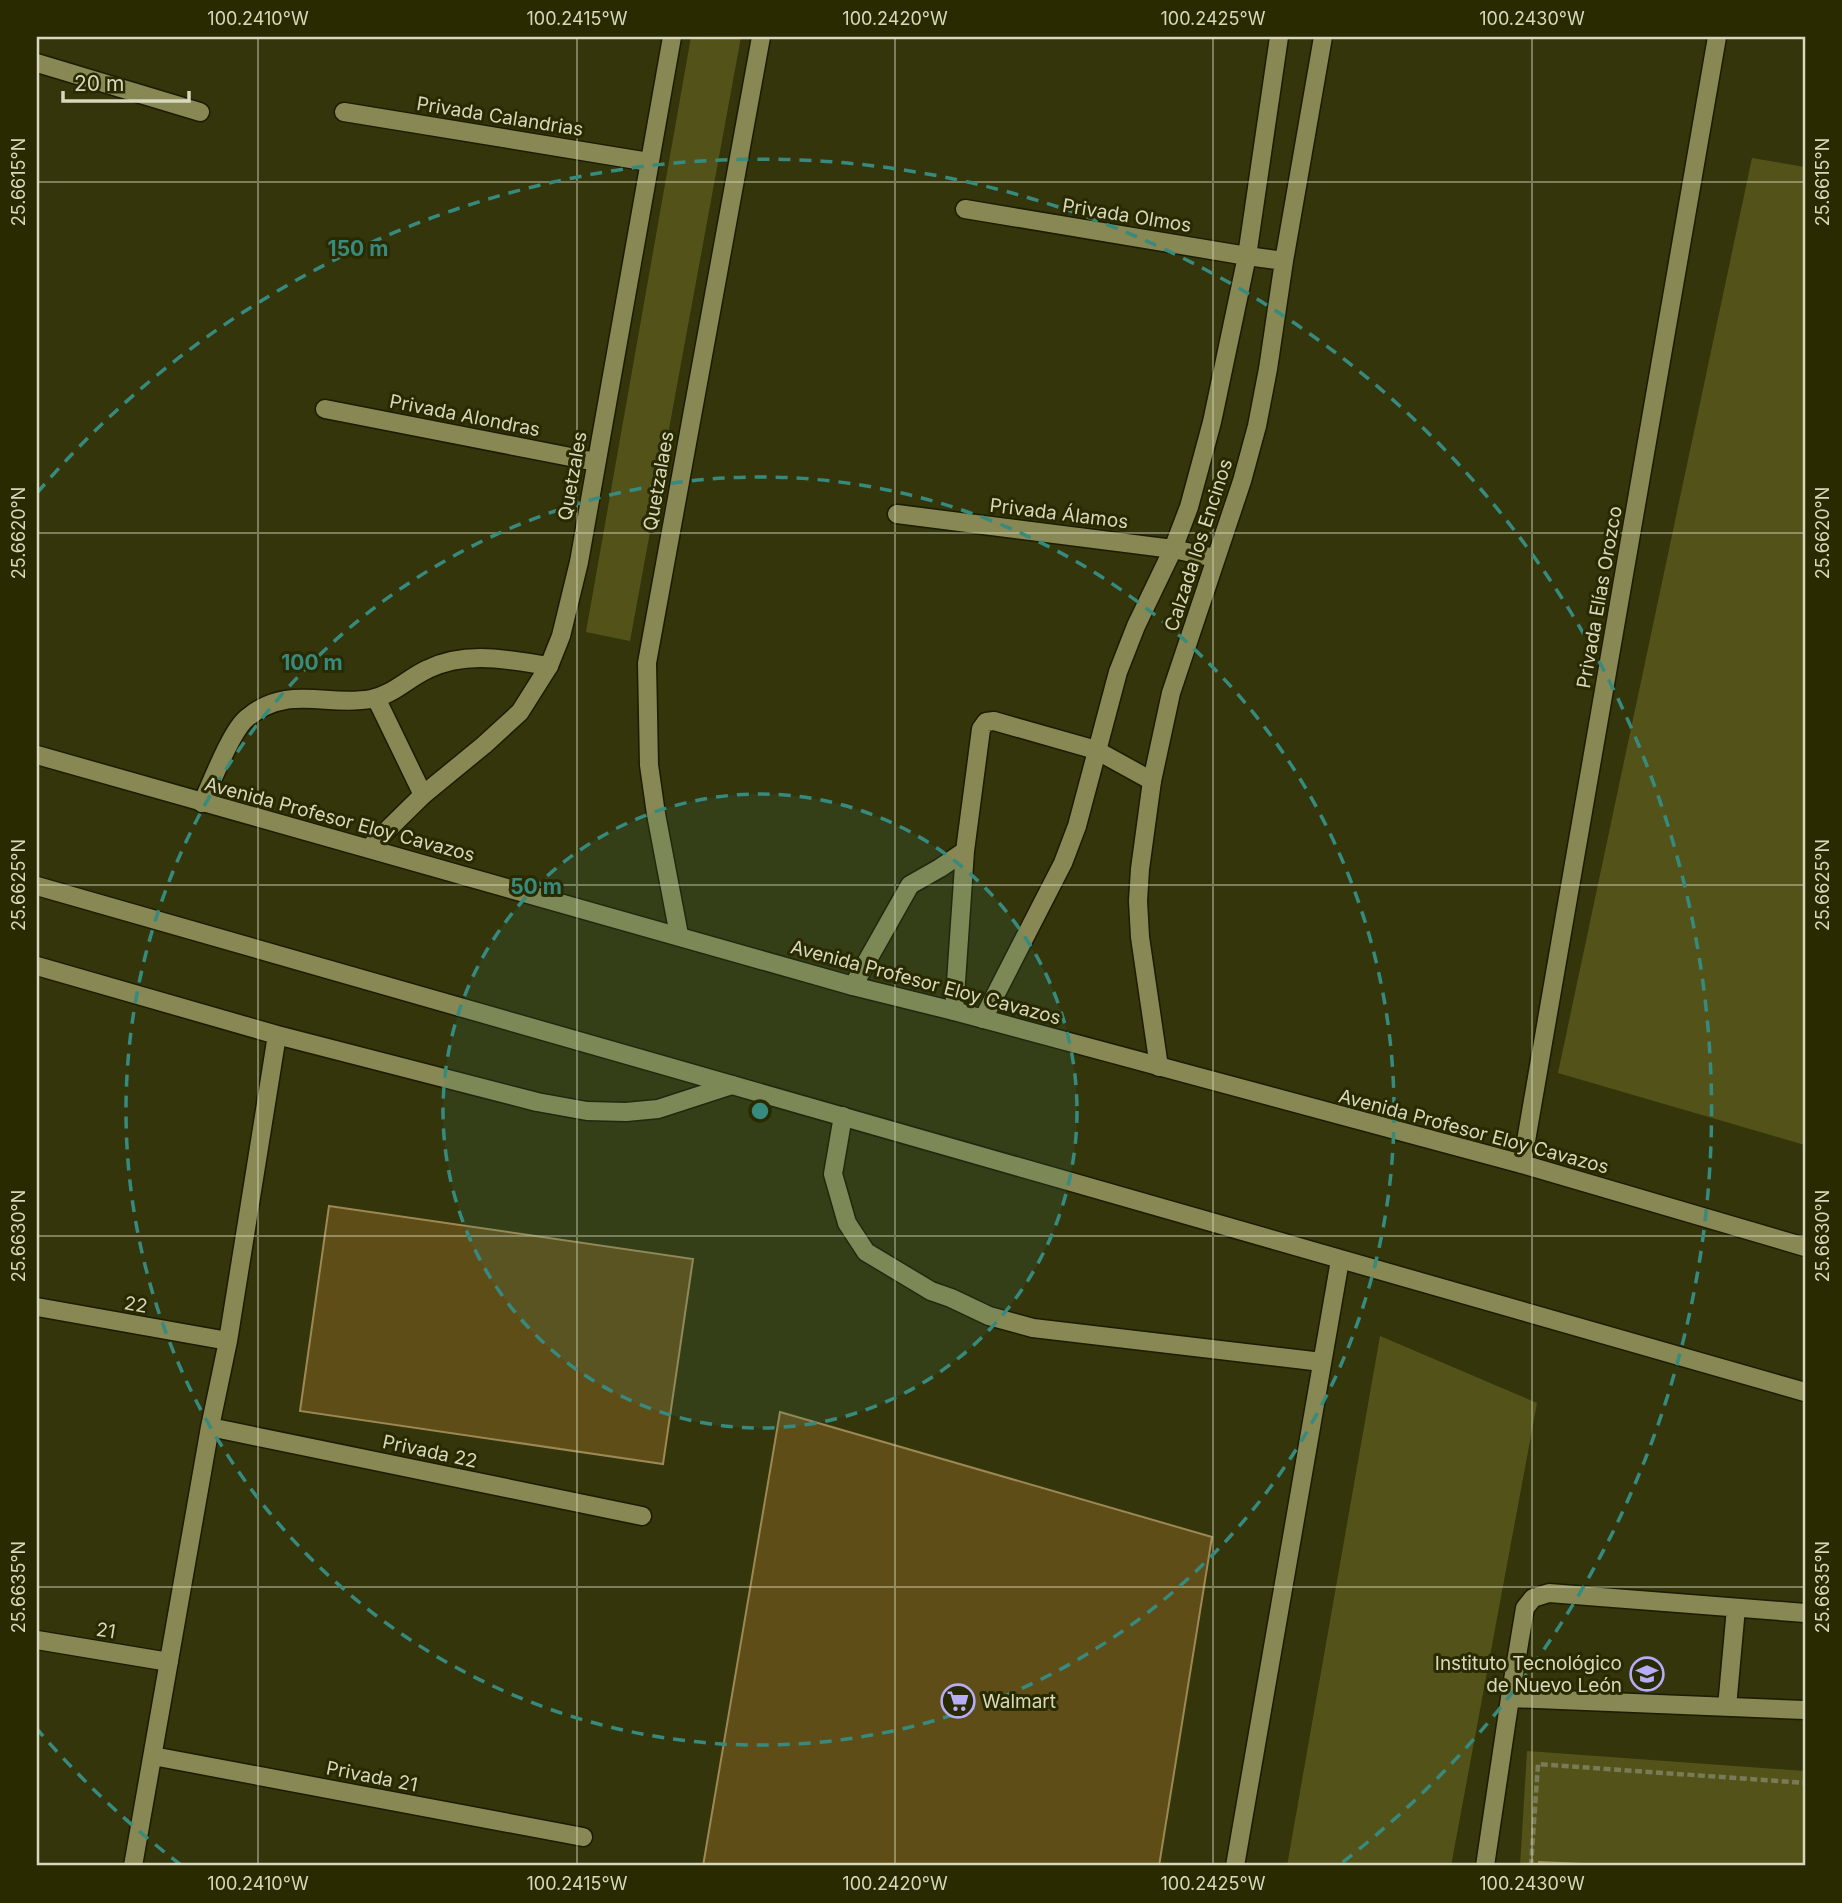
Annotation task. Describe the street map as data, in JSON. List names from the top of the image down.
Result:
{
  "streets": {
    "street": [
      "Privada Calandrias",
      "Privada Olmos",
      "Privada Alondras",
      "Quetzales",
      "Quetzalaes",
      "Privada Álamos",
      "Calzada los Encinos",
      "Privada Elías Orozco",
      "Avenida Profesor Eloy Cavazos",
      "22",
      "Privada 22",
      "21",
      "Privada 21"
    ]
  },
  "crossings": [
    ["Privada Calandrias", "Quetzales"],
    ["Privada Olmos", "Calzada los Encinos"],
    ["Privada Alondras", "Quetzales"],
    ["Quetzales", "Avenida Profesor Eloy Cavazos"],
    ["Quetzalaes", "Avenida Profesor Eloy Cavazos"],
    ["Privada Álamos", "Calzada los Encinos"],
    ["Calzada los Encinos", "Avenida Profesor Eloy Cavazos"],
    ["Privada Elías Orozco", "Avenida Profesor Eloy Cavazos"]
  ],
  "places": {
    "school or university": ["Instituto Tecnológico de Nuevo León"],
    "supermarket": ["Walmart"]
  },
  "scale_bar": "20 m",
  "coordinates": [
    "100.2410°W",
    "100.2415°W",
    "100.2420°W",
    "100.2425°W",
    "100.2430°W",
    "25.6615°N",
    "25.6620°N",
    "25.6625°N",
    "25.6630°N",
    "25.6635°N"
  ],
  "rings": ["150 m", "100 m", "50 m"]
}
